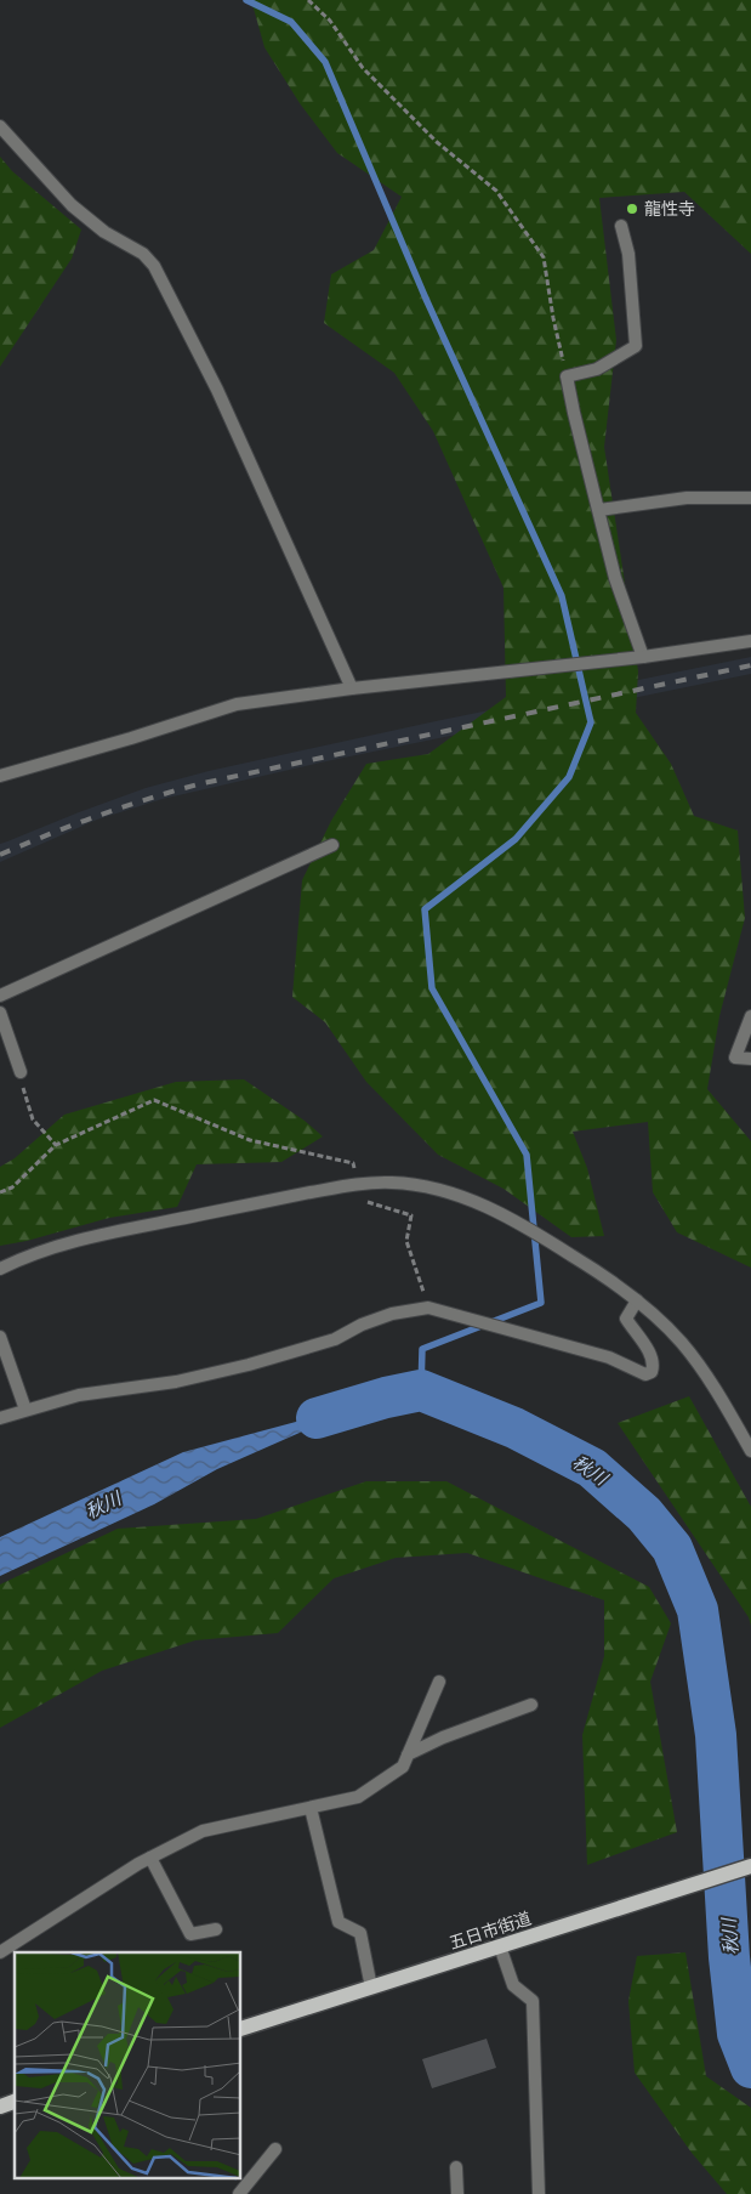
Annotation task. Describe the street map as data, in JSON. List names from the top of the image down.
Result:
{
  "streets": {
    "main road": ["五日市街道"]
  },
  "water": ["秋川"],
  "places": ["龍性寺"]
}
